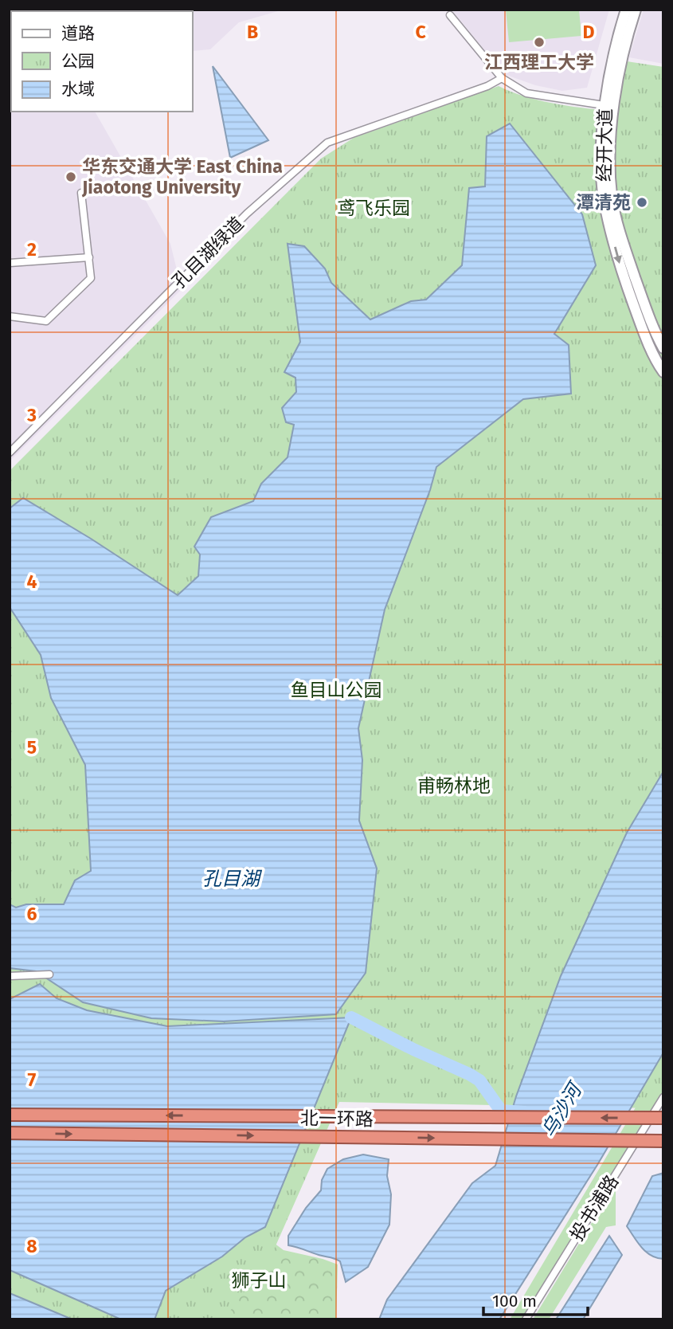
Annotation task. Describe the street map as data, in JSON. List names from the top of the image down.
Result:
{
  "streets": {
    "highway": ["北一环路"],
    "main road": ["经开大道"],
    "street": ["孔目湖绿道", "投书浦路"]
  },
  "water": ["孔目湖", "乌沙河"],
  "parks": [
    "鸢飞乐园",
    "鱼目山公园",
    "甫畅林地",
    "狮子山"
  ],
  "places": ["江西理工大学", "华东交通大学 East China Jiaotong University", "潭清苑"],
  "legend": ["道路", "公园", "水域"],
  "scale_bar": "100 m",
  "grid": {
    "columns": ["B", "C", "D"],
    "rows": [
      "2",
      "3",
      "4",
      "5",
      "6",
      "7",
      "8"
    ]
  }
}
